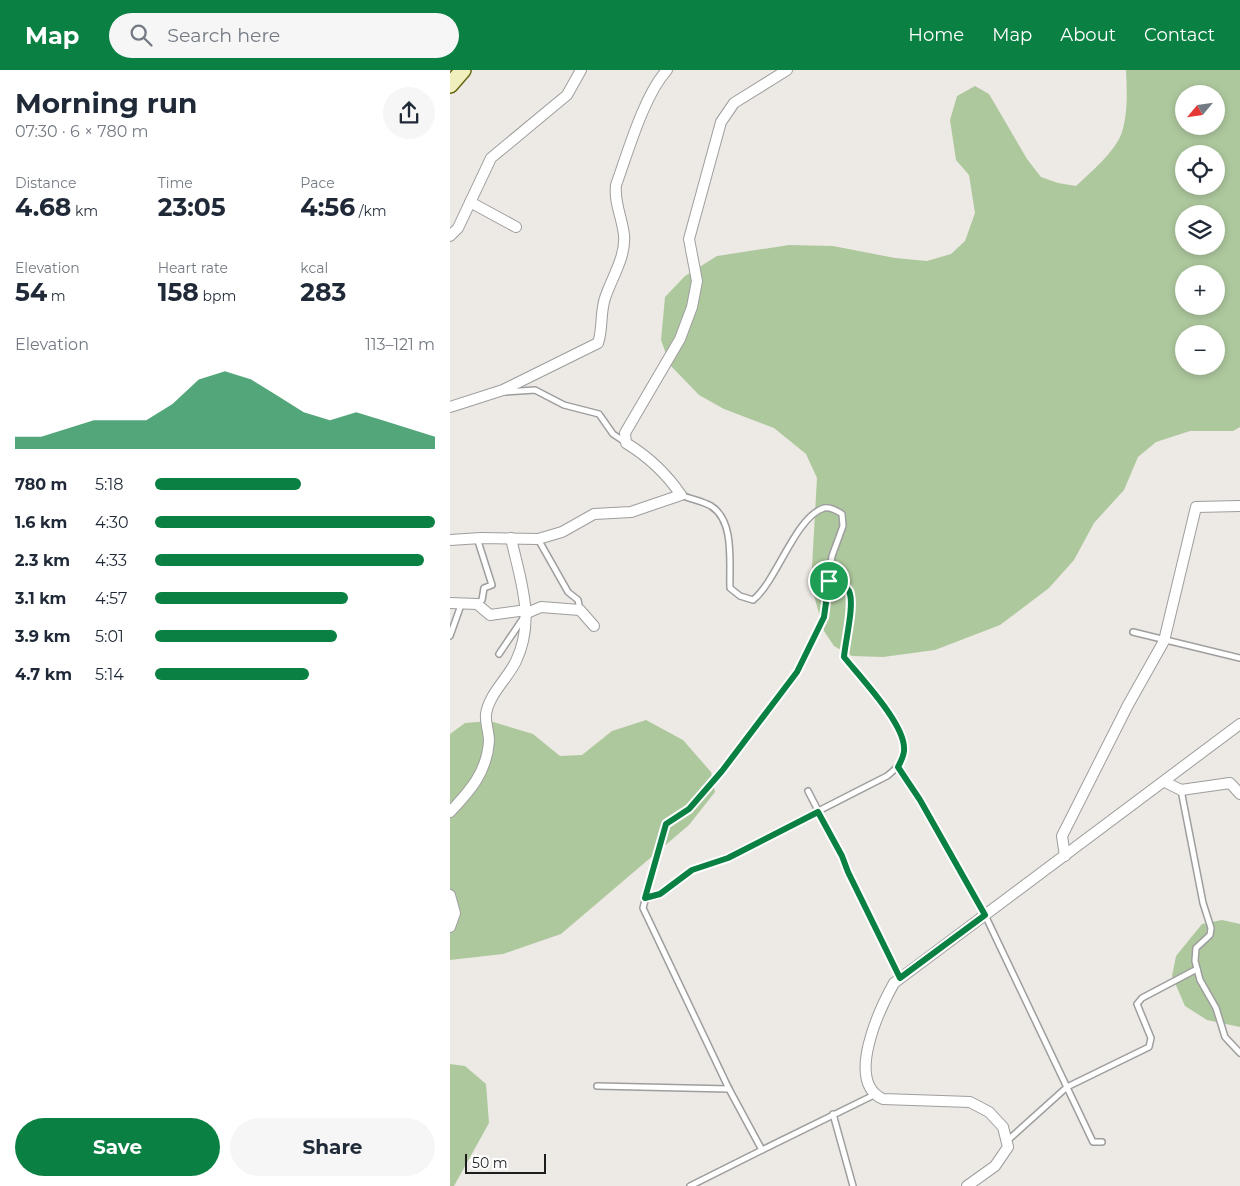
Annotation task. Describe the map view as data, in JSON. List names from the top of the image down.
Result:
{
  "scale_bar": "50 m",
  "north": "bottom left",
  "page": {
    "header": "Map",
    "search": "Search here",
    "nav": [
      "Home",
      "Map",
      "About",
      "Contact"
    ],
    "heading": ["Morning run", "07:30 · 6 × 780 m"],
    "map_buttons": ["+", "−"],
    "stats": [
      ["Distance", "4.68 km"],
      ["Time", "23:05"],
      ["Pace", "4:56 /km"],
      ["Elevation", "54 m"],
      ["Heart rate", "158 bpm"],
      ["kcal", "283"]
    ],
    "chart": ["Elevation", "113–121 m"],
    "list": [
      {
        "name": "780 m",
        "note": "5:18"
      },
      {
        "name": "1.6 km",
        "note": "4:30"
      },
      {
        "name": "2.3 km",
        "note": "4:33"
      },
      {
        "name": "3.1 km",
        "note": "4:57"
      },
      {
        "name": "3.9 km",
        "note": "5:01"
      },
      {
        "name": "4.7 km",
        "note": "5:14"
      }
    ],
    "buttons": ["Save", "Share"],
    "scale": "50 m"
  }
}
